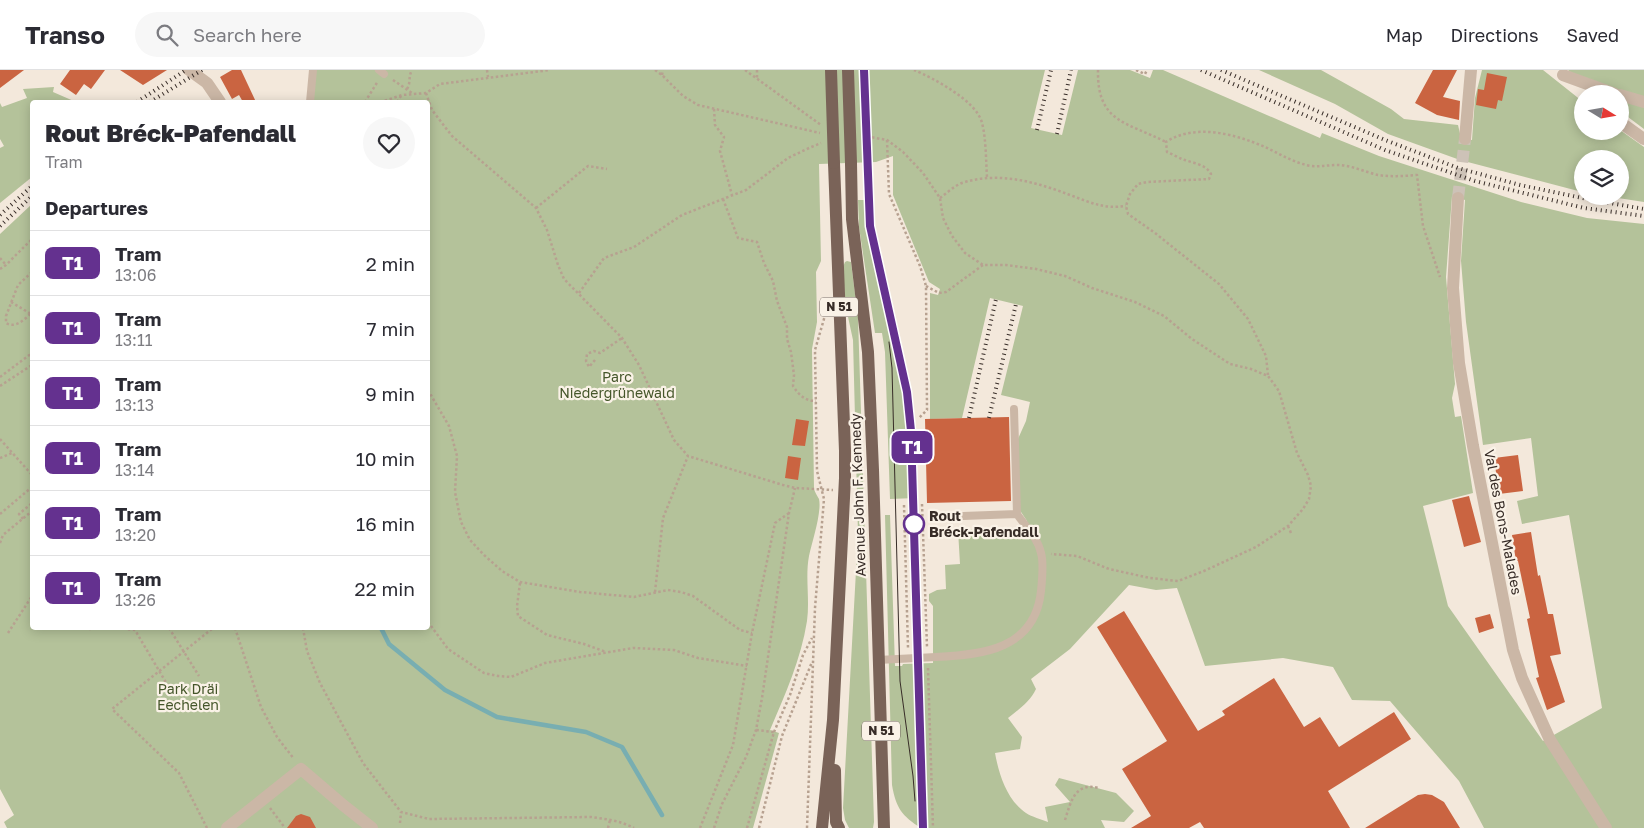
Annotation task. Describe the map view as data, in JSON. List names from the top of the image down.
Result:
{
  "streets": {
    "main road": ["N 51", "Avenue John F. Kennedy"],
    "street": ["Val des Bons-Malades"]
  },
  "crossings": [
    ["N 51", "Avenue John F. Kennedy"]
  ],
  "parks": ["Parc Niedergrünewald", "Park Dräi Eechelen"],
  "places": ["Rout Bréck-Pafendall"],
  "lines": ["tram line T1"],
  "north": "right",
  "page": {
    "header": "Transo",
    "search": "Search here",
    "nav": ["Map", "Directions", "Saved"],
    "on_map": "T1",
    "heading": [
      ["Rout Bréck-Pafendall", "Tram"],
      "Departures"
    ],
    "list": [
      {
        "mark": "T1",
        "name": "Tram",
        "note": "13:06",
        "value": "2 min"
      },
      {
        "mark": "T1",
        "name": "Tram",
        "note": "13:11",
        "value": "7 min"
      },
      {
        "mark": "T1",
        "name": "Tram",
        "note": "13:13",
        "value": "9 min"
      },
      {
        "mark": "T1",
        "name": "Tram",
        "note": "13:14",
        "value": "10 min"
      },
      {
        "mark": "T1",
        "name": "Tram",
        "note": "13:20",
        "value": "16 min"
      },
      {
        "mark": "T1",
        "name": "Tram",
        "note": "13:26",
        "value": "22 min"
      }
    ]
  }
}
